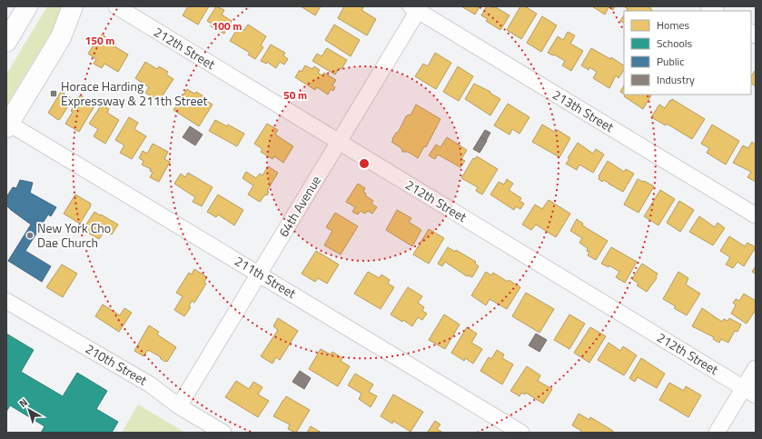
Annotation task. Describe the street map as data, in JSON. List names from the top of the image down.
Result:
{
  "streets": {
    "street": [
      "212th Street",
      "213th Street",
      "64th Avenue",
      "211th Street",
      "210th Street"
    ]
  },
  "crossings": [
    ["212th Street", "64th Avenue"],
    ["213th Street", "64th Avenue"],
    ["64th Avenue", "211th Street"],
    ["64th Avenue", "210th Street"]
  ],
  "places": {
    "transit": ["Horace Harding Expressway & 211th Street"],
    "other": ["New York Cho Dae Church"]
  },
  "legend": [
    "Homes",
    "Schools",
    "Public",
    "Industry"
  ],
  "north": "top left",
  "rings": ["100 m", "150 m", "50 m"]
}
